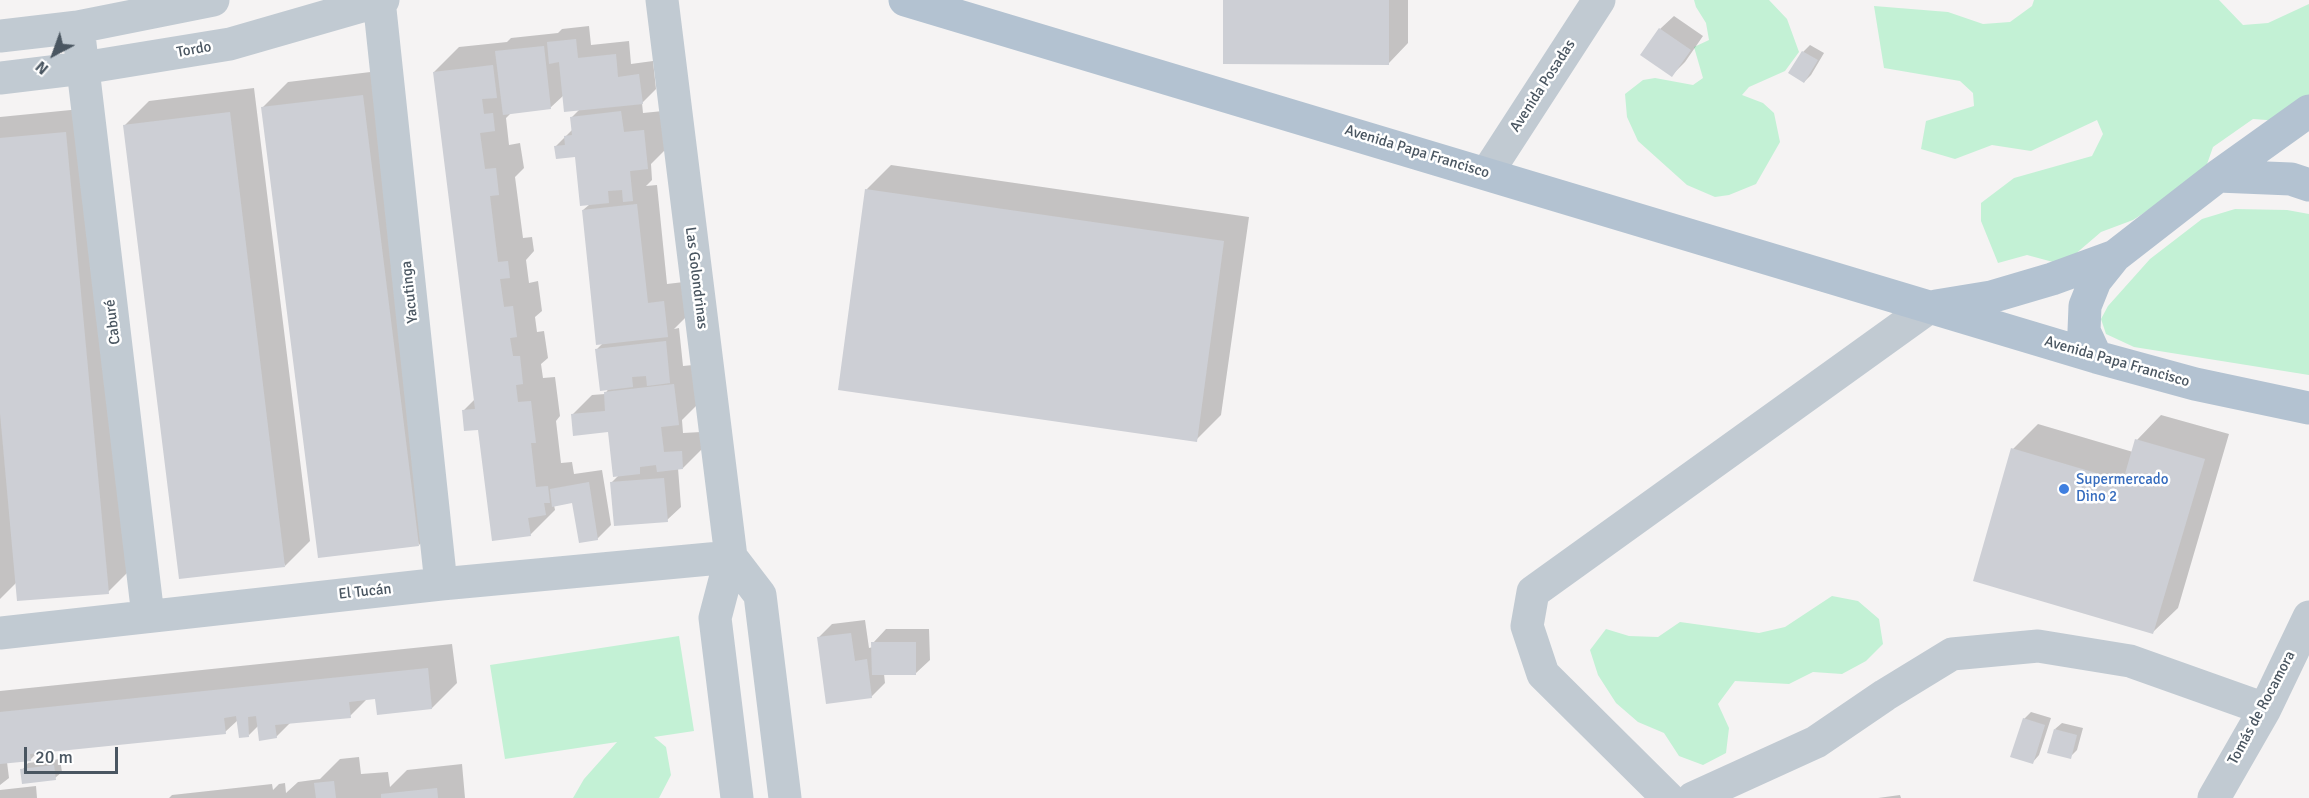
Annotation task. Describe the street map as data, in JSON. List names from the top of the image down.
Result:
{
  "streets": {
    "main road": ["Avenida Papa Francisco"],
    "street": [
      "Tordo",
      "Avenida Posadas",
      "Las Golondrinas",
      "Yacutinga",
      "Caburé",
      "El Tucán",
      "Tomás de Rocamora"
    ]
  },
  "crossings": [
    ["Tordo", "Yacutinga"],
    ["Tordo", "Caburé"],
    ["Avenida Posadas", "Avenida Papa Francisco"],
    ["Las Golondrinas", "El Tucán"],
    ["Yacutinga", "El Tucán"],
    ["Caburé", "El Tucán"]
  ],
  "places": ["Supermercado Dino 2"],
  "scale_bar": "20 m",
  "north": "bottom left"
}
